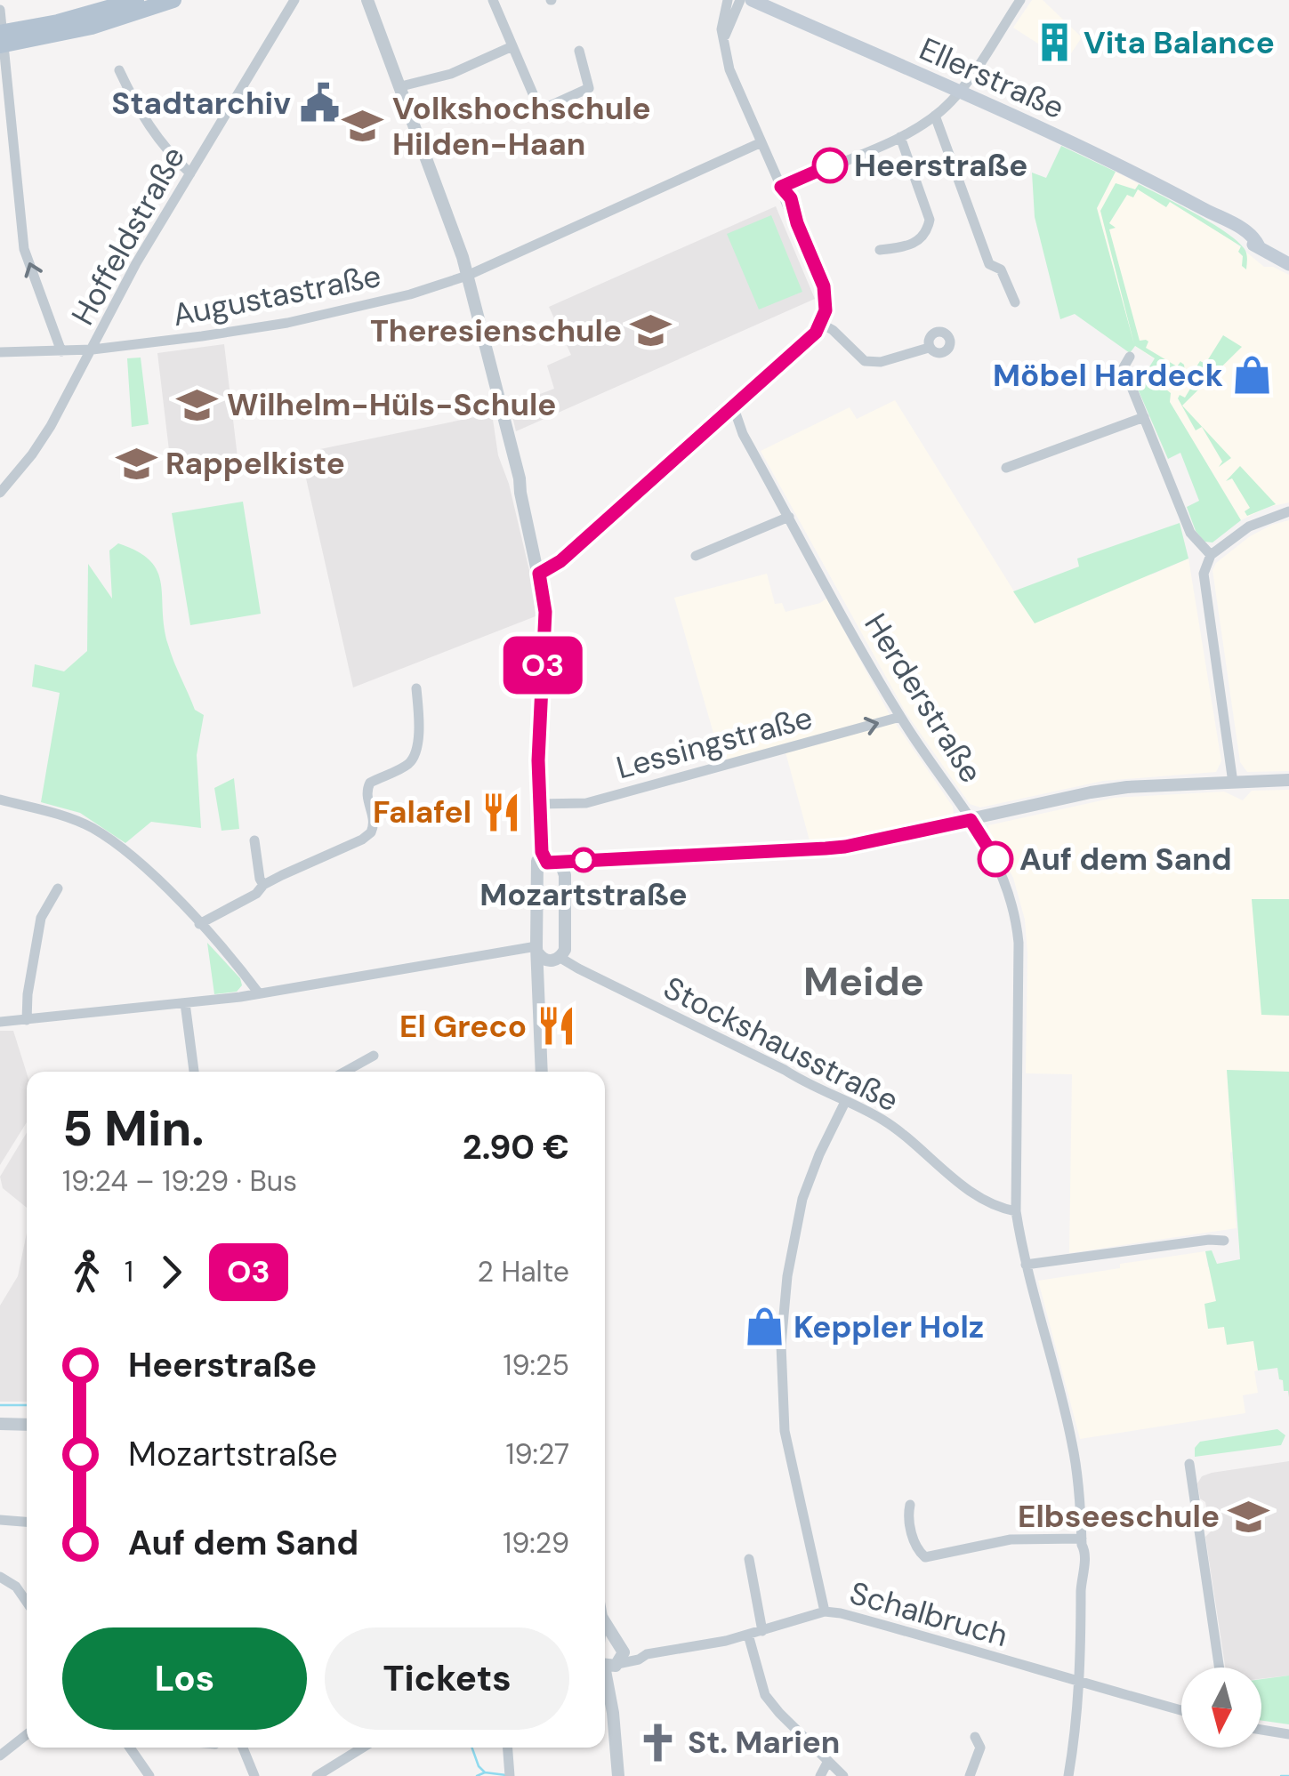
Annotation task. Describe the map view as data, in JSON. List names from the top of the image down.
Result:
{
  "streets": {
    "main road": ["Ellerstraße"],
    "street": [
      "Hoffeldstraße",
      "Augustastraße",
      "Herderstraße",
      "Lessingstraße",
      "Stockshausstraße",
      "Schalbruch"
    ]
  },
  "crossings": [
    ["Hoffeldstraße", "Augustastraße"],
    ["Herderstraße", "Lessingstraße"],
    ["Herderstraße", "Stockshausstraße"],
    ["Herderstraße", "Schalbruch"]
  ],
  "districts": ["Meide"],
  "places": {
    "building": ["Vita Balance"],
    "public building": ["Stadtarchiv"],
    "school or university": [
      "Volkshochschule Hilden-Haan",
      "Theresienschule",
      "Wilhelm-Hüls-Schule",
      "Rappelkiste",
      "Elbseeschule"
    ],
    "other": ["Heerstraße", "Auf dem Sand", "Mozartstraße"],
    "shop": ["Möbel Hardeck", "Keppler Holz"],
    "restaurant": ["Falafel", "El Greco"],
    "church": ["St. Marien"]
  },
  "lines": ["bus line O3"],
  "north": "bottom",
  "page": {
    "on_map": "O3",
    "heading": ["5 Min.", "19:24 – 19:29 · Bus", "2.90 €"],
    "legs": ["1", "O3", "2 Halte"],
    "list": [
      {
        "name": "Heerstraße",
        "value": "19:25"
      },
      {
        "name": "Mozartstraße",
        "value": "19:27"
      },
      {
        "name": "Auf dem Sand",
        "value": "19:29"
      }
    ],
    "buttons": ["Los", "Tickets"]
  }
}
